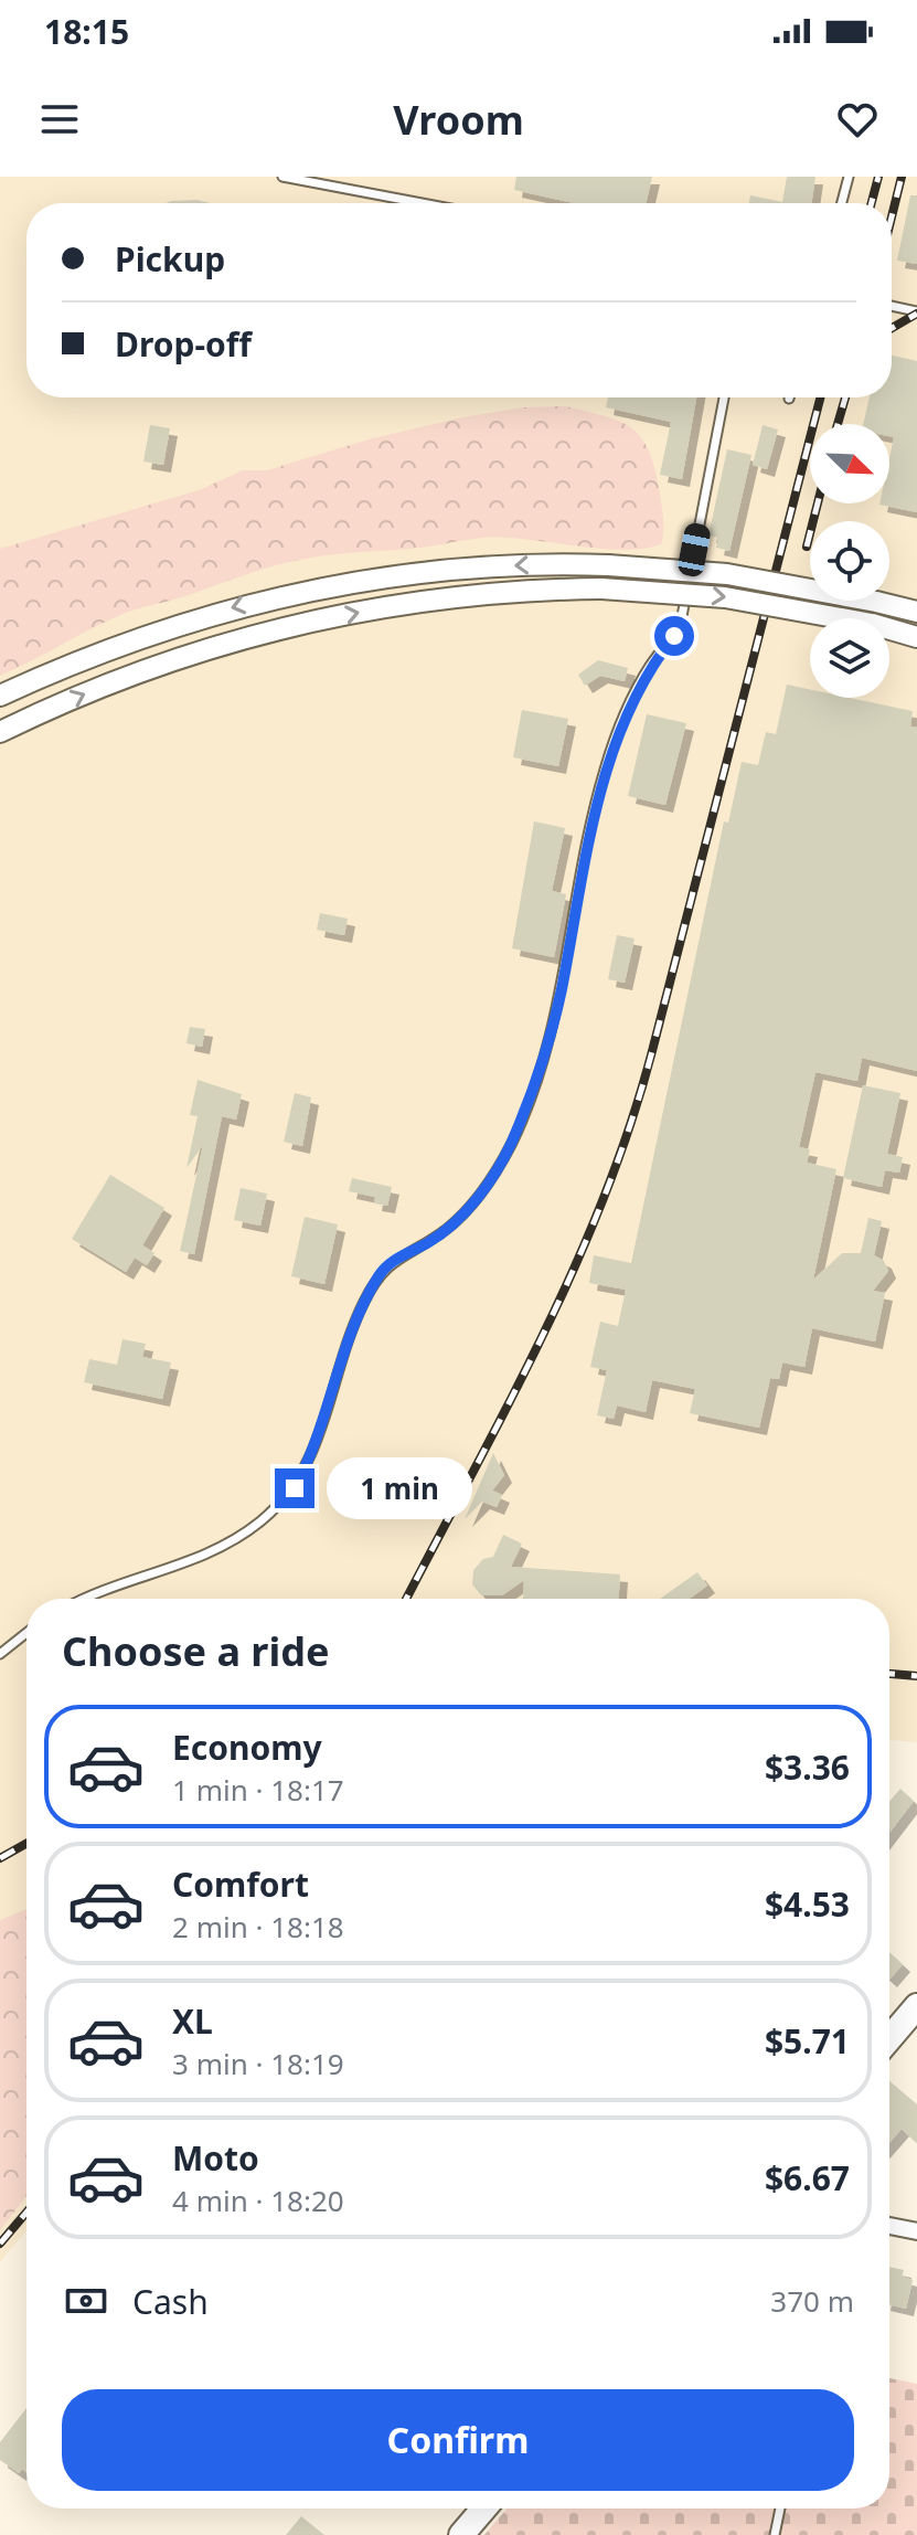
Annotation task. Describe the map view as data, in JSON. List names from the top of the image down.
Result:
{
  "north": "bottom right",
  "page": {
    "status": "18:15",
    "header": "Vroom",
    "banner": ["Pickup", "Drop-off"],
    "bubble": "1 min",
    "heading": "Choose a ride",
    "list": [
      {
        "name": "Economy",
        "note": "1 min · 18:17",
        "value": "$3.36"
      },
      {
        "name": "Comfort",
        "note": "2 min · 18:18",
        "value": "$4.53"
      },
      {
        "name": "XL",
        "note": "3 min · 18:19",
        "value": "$5.71"
      },
      {
        "name": "Moto",
        "note": "4 min · 18:20",
        "value": "$6.67"
      }
    ],
    "pay": ["Cash", "370 m"],
    "buttons": "Confirm"
  }
}
